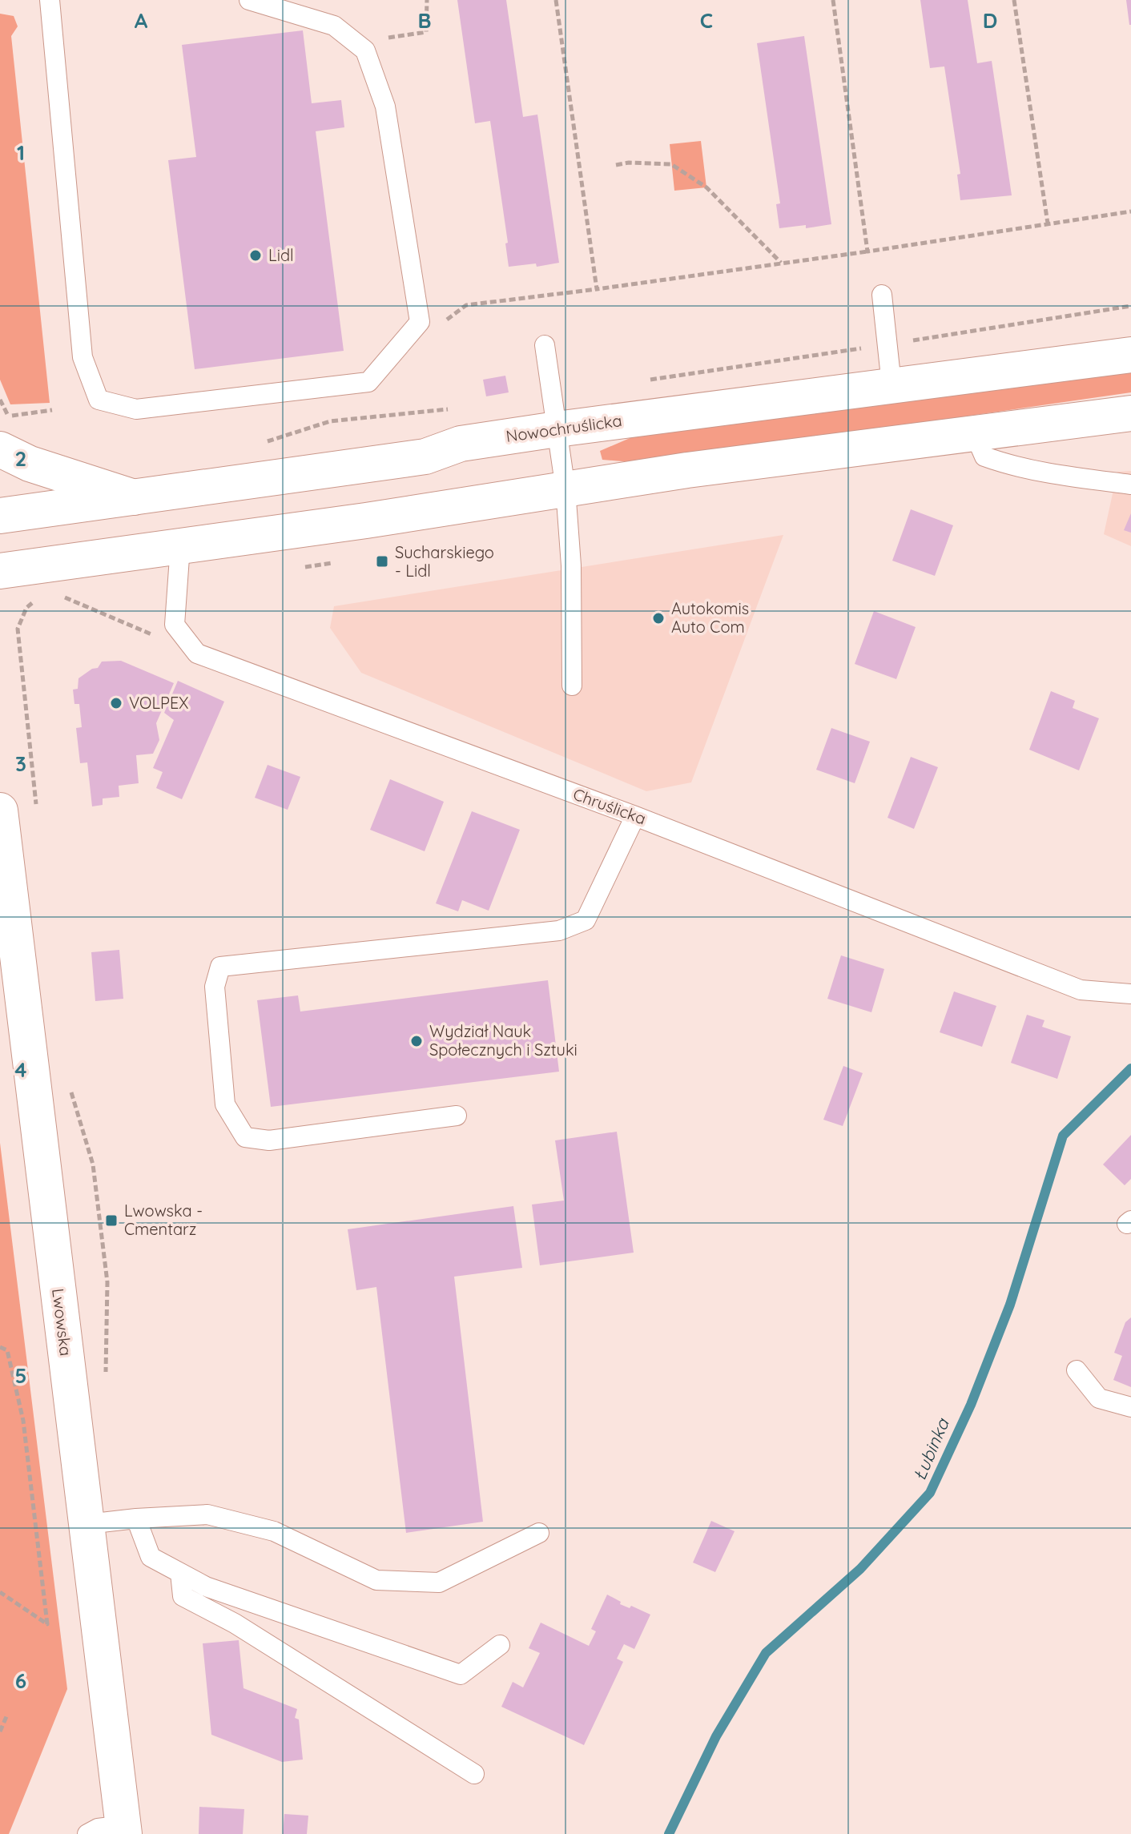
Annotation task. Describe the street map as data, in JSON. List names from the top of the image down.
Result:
{
  "streets": {
    "main road": ["Nowochruślicka", "Lwowska"],
    "lane": ["Chruślicka"]
  },
  "water": ["Łubinka"],
  "places": {
    "other": [
      "Lidl",
      "Autokomis Auto Com",
      "VOLPEX",
      "Wydział Nauk Społecznych i Sztuki"
    ],
    "transit": ["Sucharskiego - Lidl", "Lwowska - Cmentarz"]
  },
  "grid": {
    "columns": [
      "A",
      "B",
      "C",
      "D"
    ],
    "rows": [
      "1",
      "2",
      "3",
      "4",
      "5",
      "6"
    ]
  }
}
